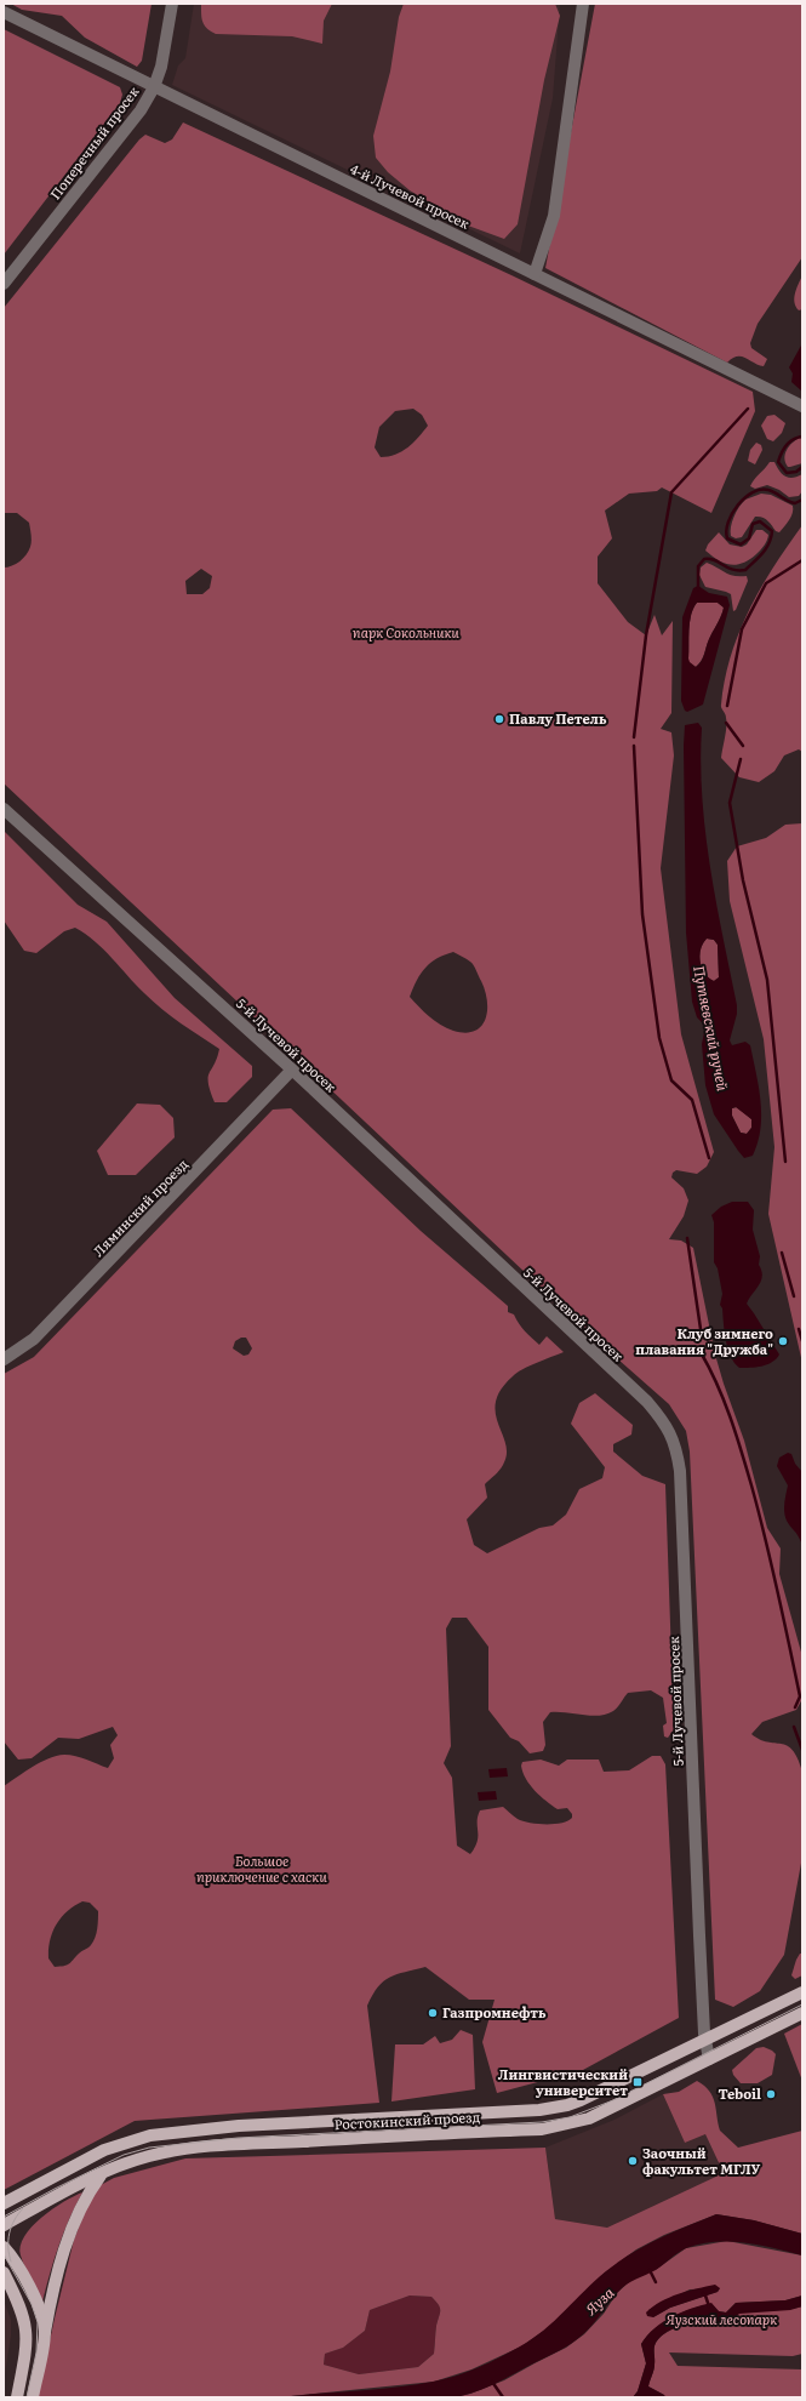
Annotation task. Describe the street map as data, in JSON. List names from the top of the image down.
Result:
{
  "streets": {
    "main road": ["Ростокинский проезд"],
    "street": [
      "Поперечный просек",
      "4-й Лучевой просек",
      "5-й Лучевой просек",
      "Ляминский проезд"
    ]
  },
  "crossings": [
    ["Поперечный просек", "4-й Лучевой просек"],
    ["5-й Лучевой просек", "Ляминский проезд"],
    ["5-й Лучевой просек", "Ростокинский проезд"]
  ],
  "water": ["Путяевский ручей", "Яуза"],
  "parks": ["парк Сокольники", "Большое приключение с хаски", "Яузский лесопарк"],
  "places": {
    "other": [
      "Павлу Петель",
      "Клуб зимнего плавания \"Дружба\"",
      "Газпромнефть",
      "Teboil",
      "Заочный факультет МГЛУ"
    ],
    "transit": ["Лингвистический университет"]
  }
}
